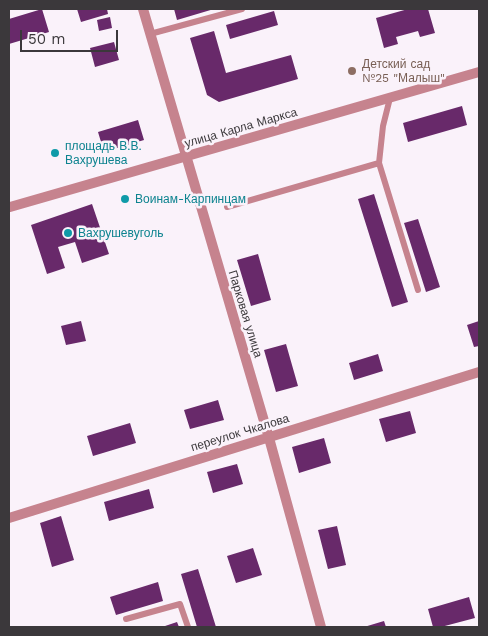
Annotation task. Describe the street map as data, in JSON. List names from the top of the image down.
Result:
{
  "streets": {
    "street": ["улица Карла Маркса", "Парковая улица", "переулок Чкалова"]
  },
  "crossings": [
    ["улица Карла Маркса", "Парковая улица"],
    ["Парковая улица", "переулок Чкалова"]
  ],
  "places": [
    "Детский сад №25 \"Малыш\"",
    "площадь В.В. Вахрушева",
    "Воинам-Карпинцам",
    "Вахрушевуголь"
  ],
  "scale_bar": "50 m"
}
